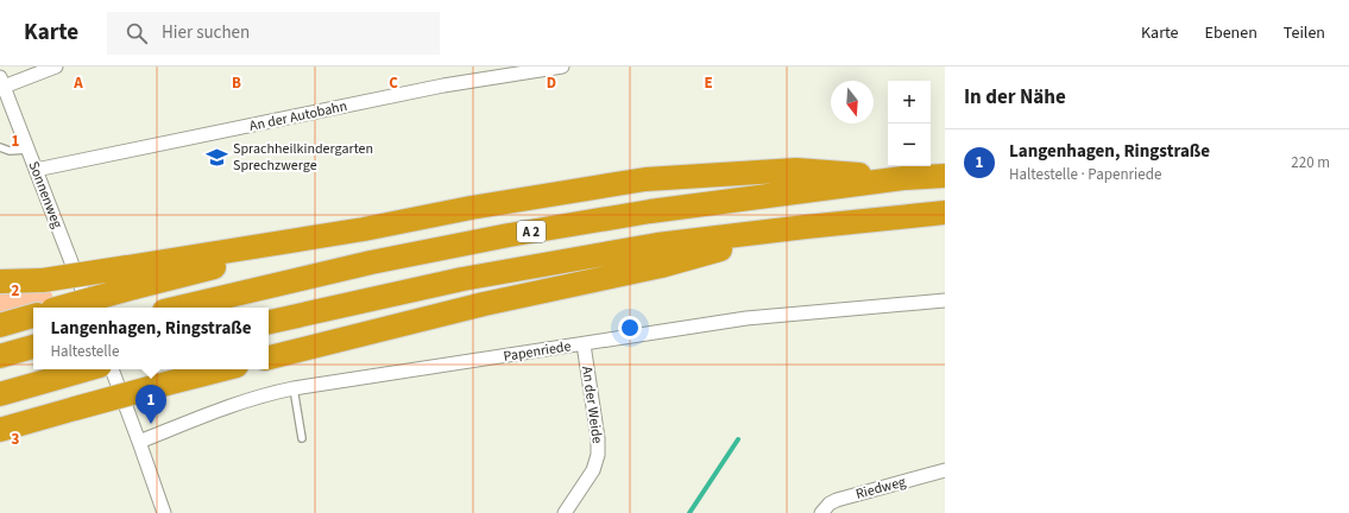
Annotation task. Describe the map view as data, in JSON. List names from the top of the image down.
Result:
{
  "streets": {
    "highway": ["A 2"],
    "street": [
      "An der Autobahn",
      "Sonnenweg",
      "Papenriede",
      "An der Weide",
      "Riedweg"
    ]
  },
  "crossings": [
    ["An der Autobahn", "Sonnenweg"],
    ["Papenriede", "An der Weide"]
  ],
  "places": {
    "school or university": ["Sprachheilkindergarten Sprechzwerge"]
  },
  "north": "bottom",
  "page": {
    "header": "Karte",
    "search": "Hier suchen",
    "nav": ["Karte", "Ebenen", "Teilen"],
    "heading": "In der Nähe",
    "map_buttons": ["+", "−"],
    "list": [
      {
        "mark": "1",
        "name": "Langenhagen, Ringstraße",
        "note": "Haltestelle · Papenriede",
        "value": "220 m"
      }
    ],
    "popup": ["Langenhagen, Ringstraße", "Haltestelle"],
    "pins": "1"
  },
  "grid": {
    "columns": [
      "A",
      "B",
      "C",
      "D",
      "E"
    ],
    "rows": ["1", "2", "3"]
  }
}
